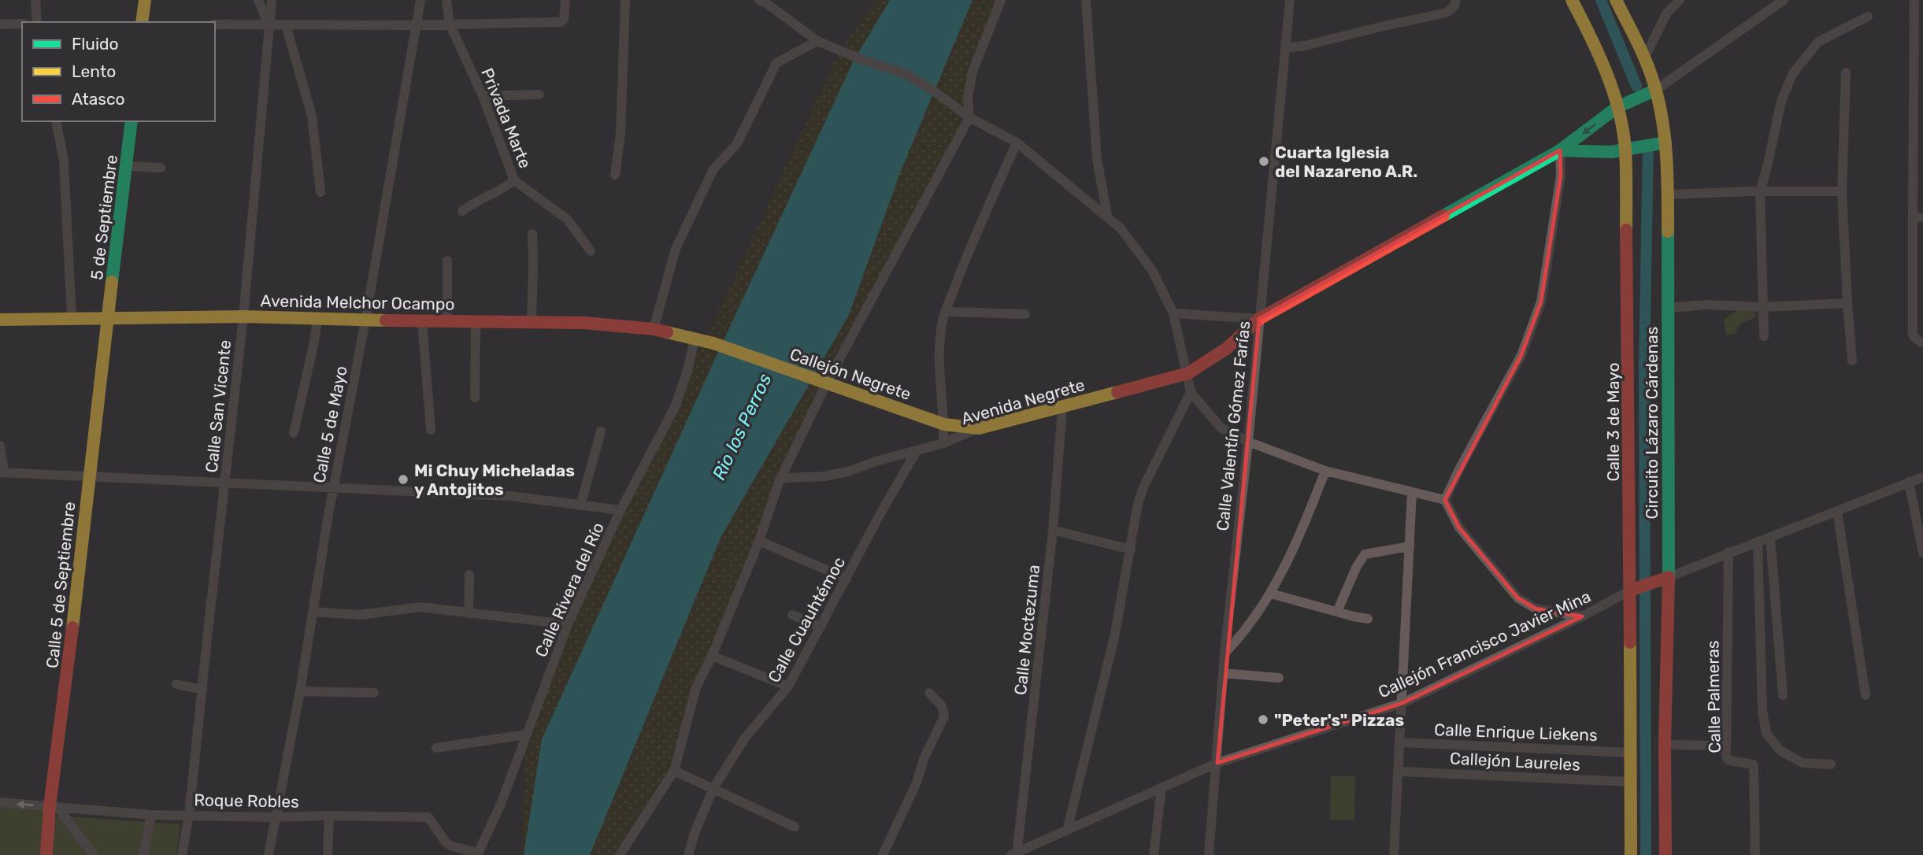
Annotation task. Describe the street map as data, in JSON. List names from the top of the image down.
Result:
{
  "streets": {
    "main road": [
      "5 de Septiembre",
      "Avenida Melchor Ocampo",
      "Callejón Negrete",
      "Avenida Negrete",
      "Calle 3 de Mayo",
      "Circuito Lázaro Cárdenas",
      "Calle 5 de Septiembre"
    ],
    "street": [
      "Privada Marte",
      "Calle San Vicente",
      "Calle 5 de Mayo",
      "Calle Valentín Gómez Farías",
      "Calle Rivera del Río",
      "Calle Cuauhtémoc",
      "Calle Moctezuma",
      "Callejón Francisco Javier Mina",
      "Calle Palmeras",
      "Calle Enrique Liekens",
      "Callejón Laureles",
      "Roque Robles"
    ]
  },
  "crossings": [
    ["5 de Septiembre", "Avenida Melchor Ocampo"],
    ["5 de Septiembre", "Calle 5 de Septiembre"],
    ["Avenida Melchor Ocampo", "Callejón Negrete"],
    ["Avenida Melchor Ocampo", "Calle San Vicente"],
    ["Avenida Melchor Ocampo", "Calle 5 de Mayo"],
    ["Avenida Melchor Ocampo", "Calle 5 de Septiembre"],
    ["Avenida Melchor Ocampo", "Calle Rivera del Río"],
    ["Callejón Negrete", "Avenida Negrete"],
    ["Avenida Negrete", "Calle 3 de Mayo"],
    ["Avenida Negrete", "Circuito Lázaro Cárdenas"],
    ["Avenida Negrete", "Calle Valentín Gómez Farías"],
    ["Avenida Negrete", "Calle Cuauhtémoc"],
    ["Avenida Negrete", "Calle Moctezuma"],
    ["Calle San Vicente", "Roque Robles"],
    ["Calle 3 de Mayo", "Callejón Francisco Javier Mina"],
    ["Calle 3 de Mayo", "Calle Enrique Liekens"],
    ["Calle 3 de Mayo", "Callejón Laureles"],
    ["Calle 5 de Mayo", "Roque Robles"],
    ["Calle Valentín Gómez Farías", "Callejón Francisco Javier Mina"],
    ["Calle 5 de Septiembre", "Roque Robles"],
    ["Calle Rivera del Río", "Roque Robles"],
    ["Calle Moctezuma", "Callejón Francisco Javier Mina"]
  ],
  "water": ["Rio los Perros"],
  "places": ["Cuarta Iglesia del Nazareno A.R.", "Mi Chuy Micheladas y Antojitos", "\"Peter's\" Pizzas"],
  "legend": ["Fluido", "Lento", "Atasco"]
}
